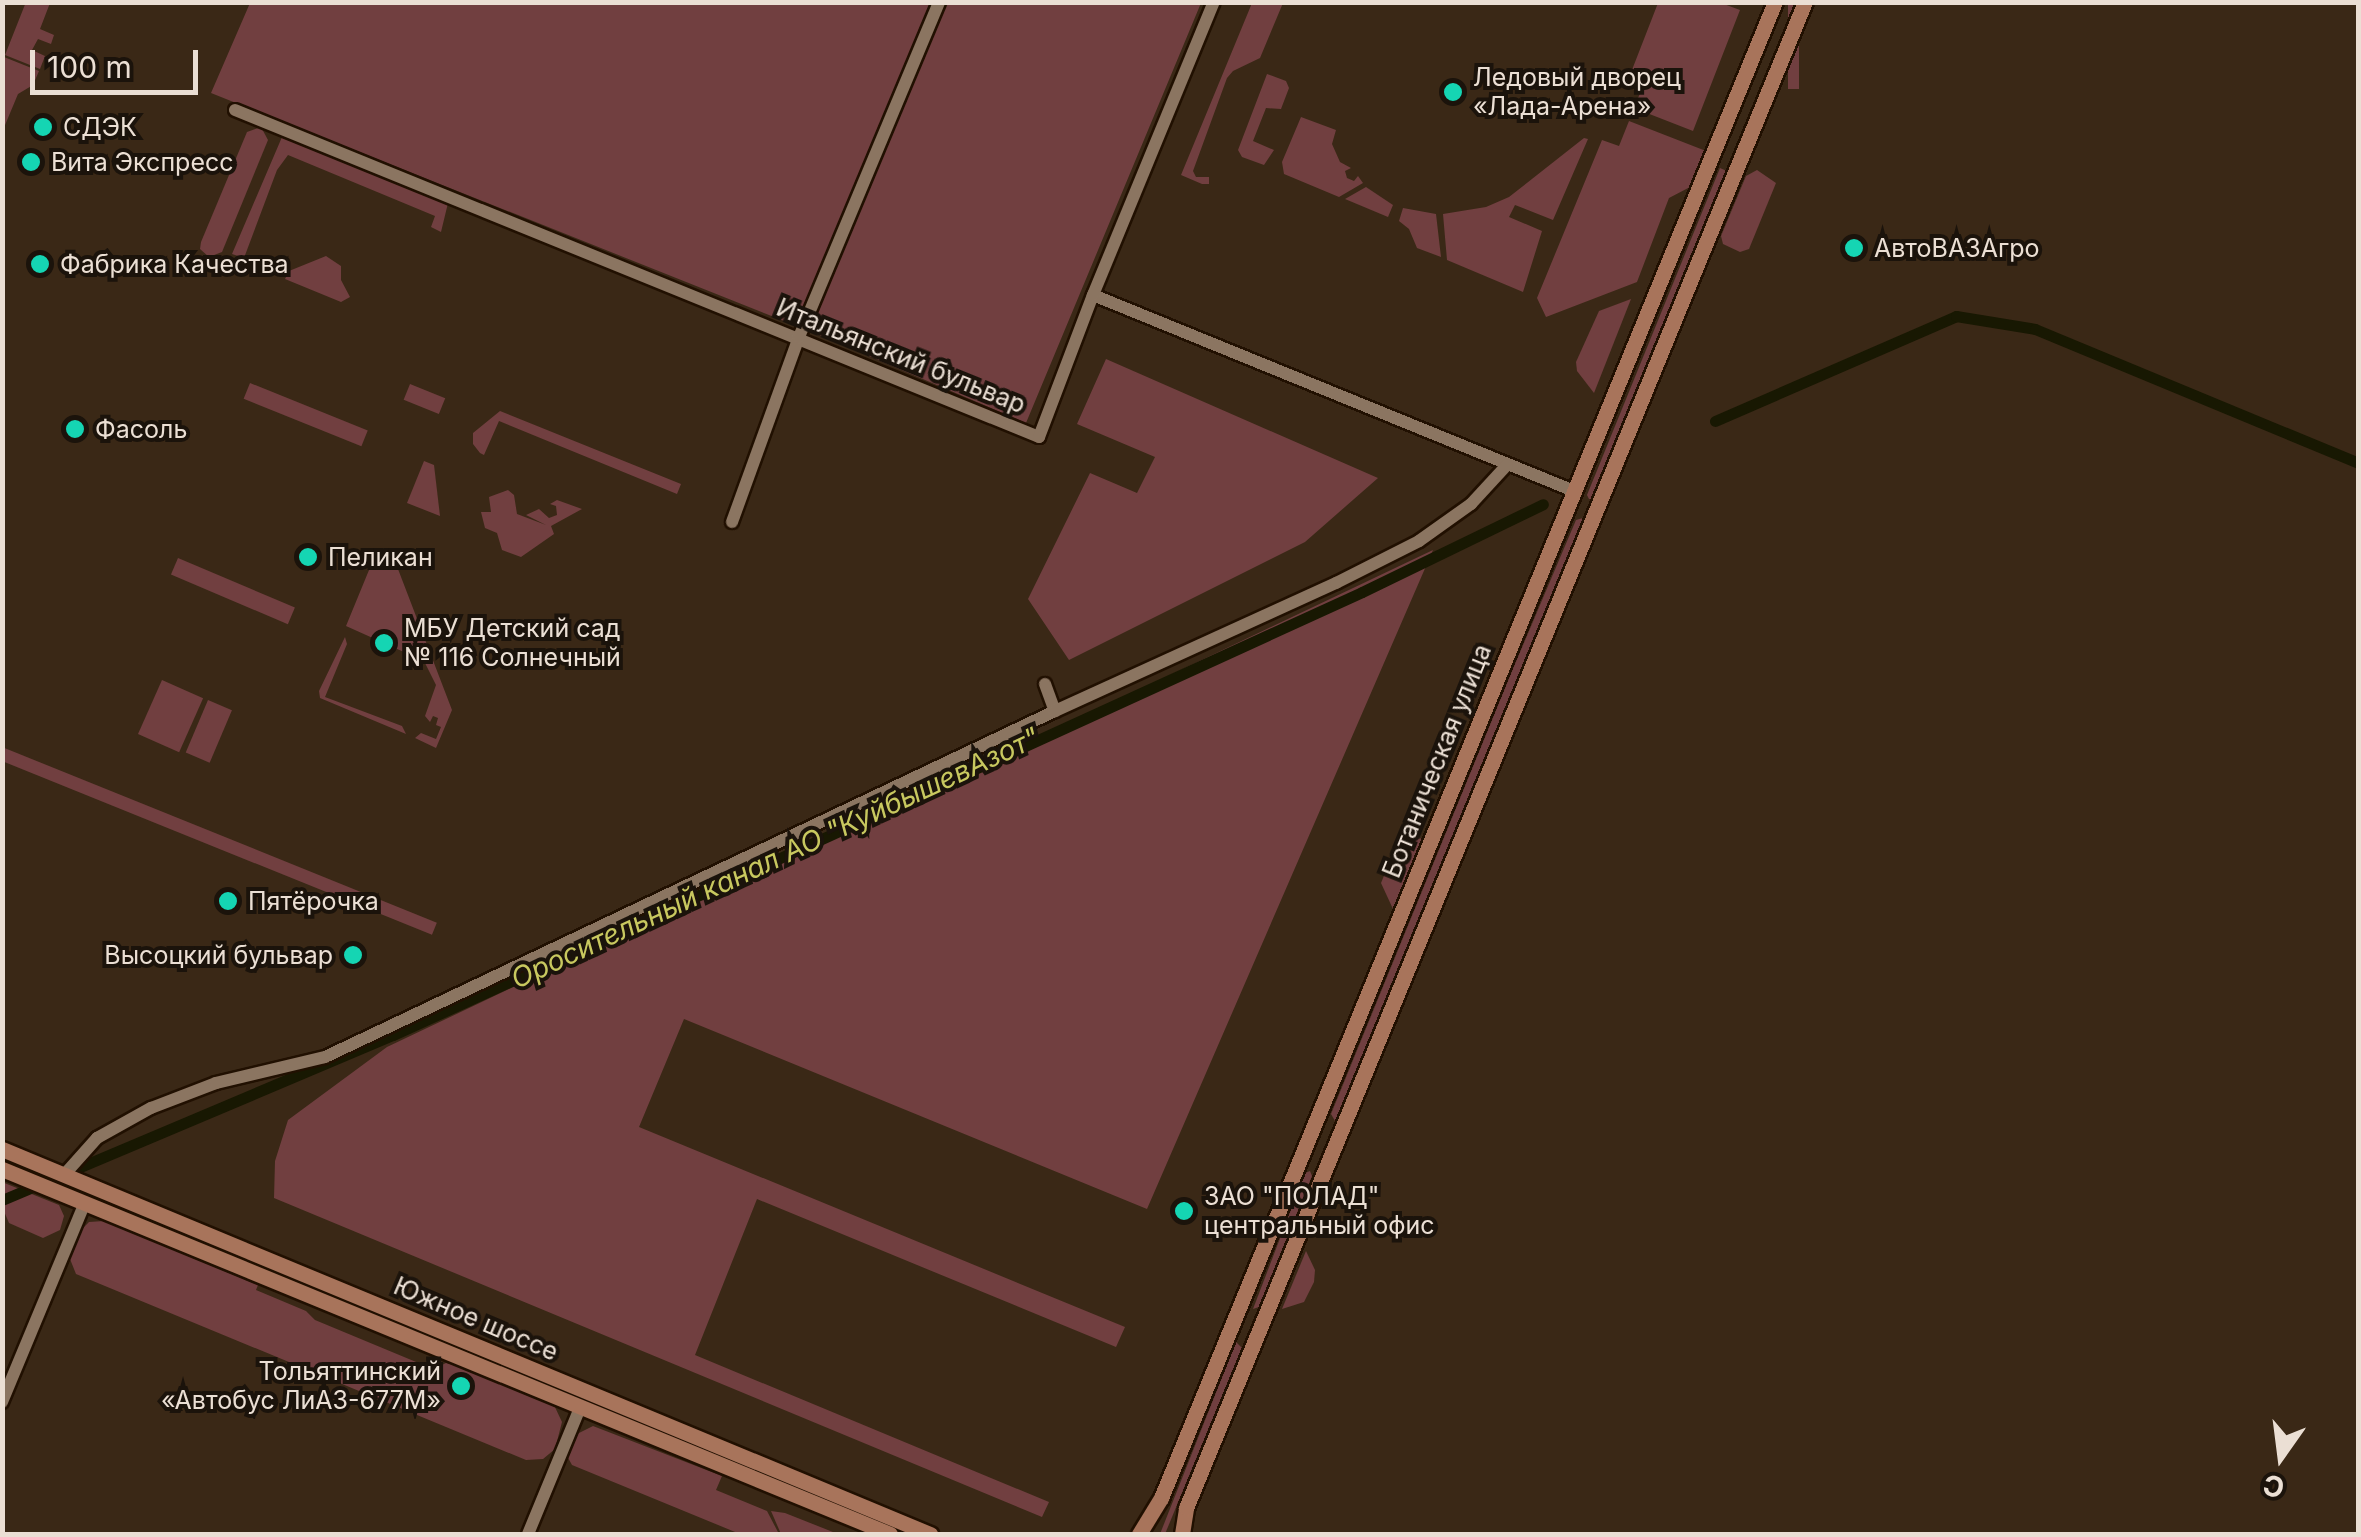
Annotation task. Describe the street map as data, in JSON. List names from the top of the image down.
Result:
{
  "streets": {
    "main road": ["Ботаническая улица", "Южное шоссе"],
    "street": ["Итальянский бульвар"]
  },
  "water": ["Оросительный канал АО \"КуйбышевАзот\""],
  "places": [
    "Ледовый дворец «Лада-Арена»",
    "СДЭК",
    "Вита Экспресс",
    "АвтоВАЗАгро",
    "Фабрика Качества",
    "Фасоль",
    "Пеликан",
    "МБУ Детский сад № 116 Солнечный",
    "Пятёрочка",
    "Высоцкий бульвар",
    "ЗАО \"ПОЛАД\" центральный офис",
    "Тольяттинский «Автобус ЛиАЗ-677М»"
  ],
  "scale_bar": "100 m",
  "north": "bottom"
}
